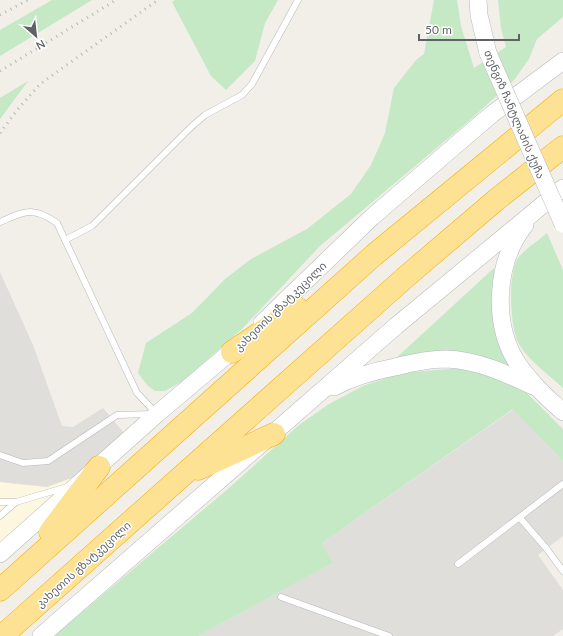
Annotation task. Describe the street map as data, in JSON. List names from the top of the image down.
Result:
{
  "streets": {
    "highway": ["კახეთის გზატკეცილი"],
    "street": ["თენგიზ ჩანტლაძის ქუჩა"]
  },
  "scale_bar": "50 m",
  "north": "bottom right"
}
